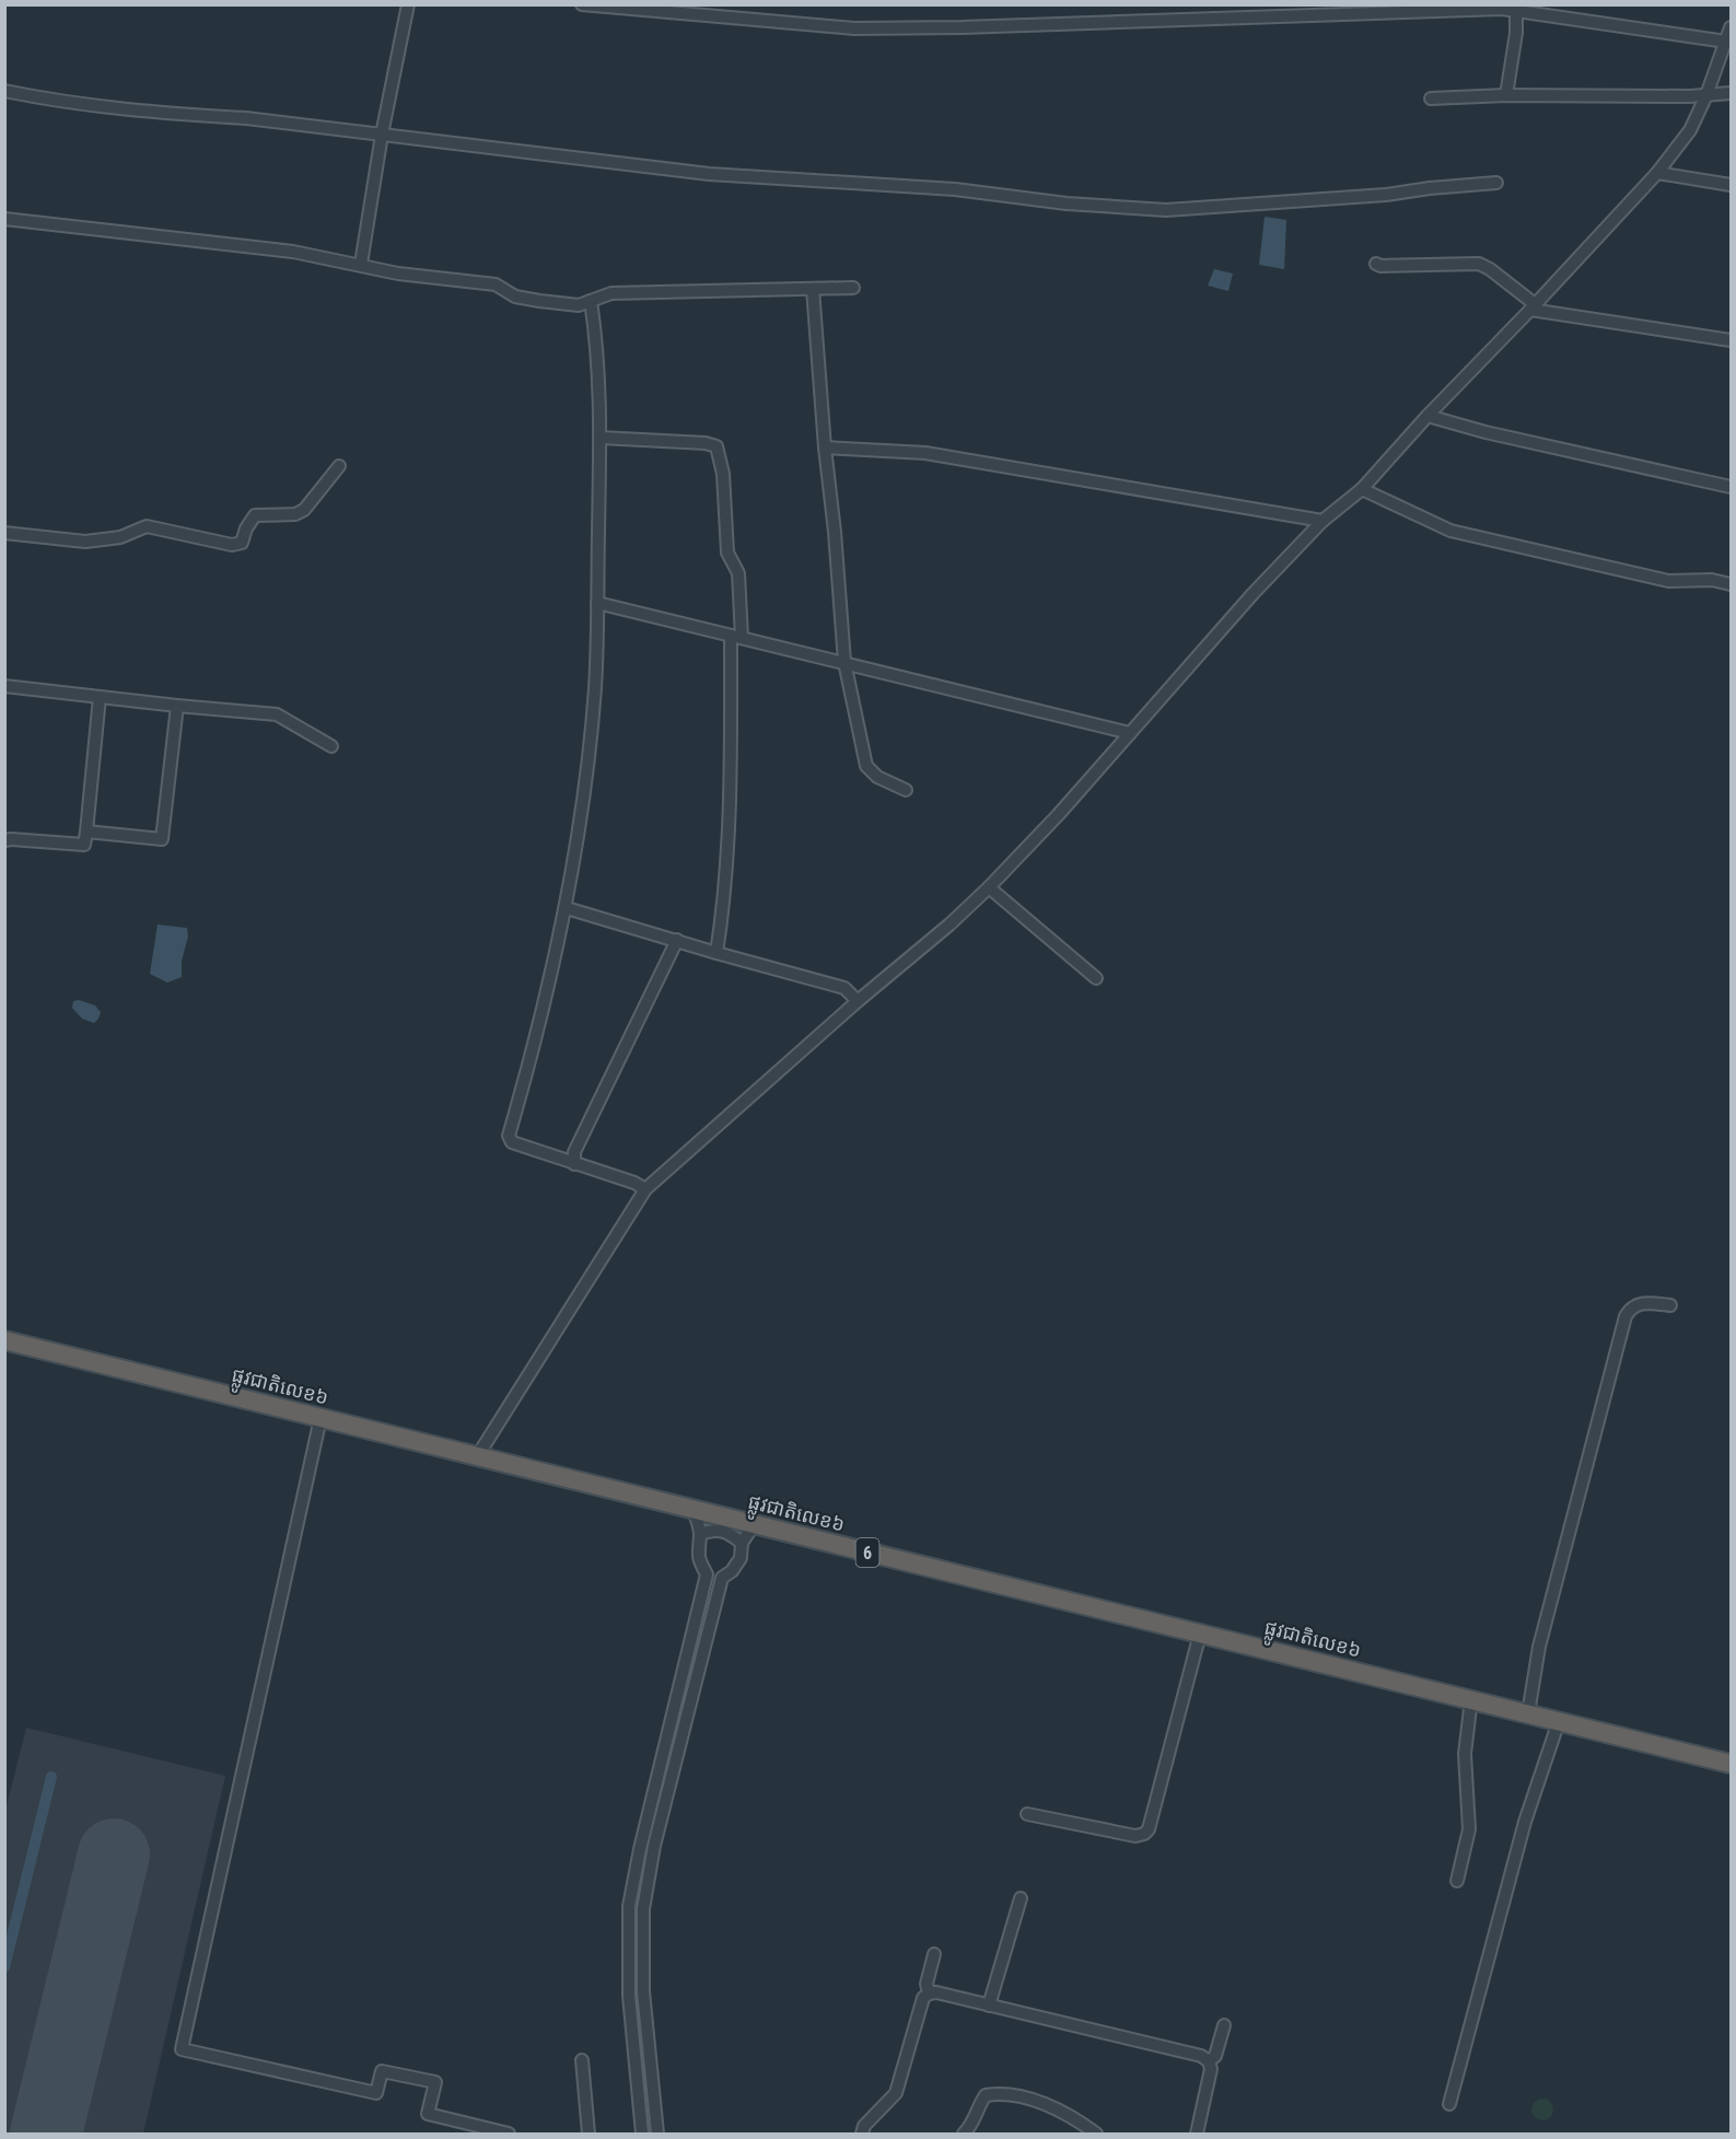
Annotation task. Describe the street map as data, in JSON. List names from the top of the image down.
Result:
{
  "streets": {
    "highway": ["ផ្លូវជាតិលេខ៦", "6"]
  }
}
